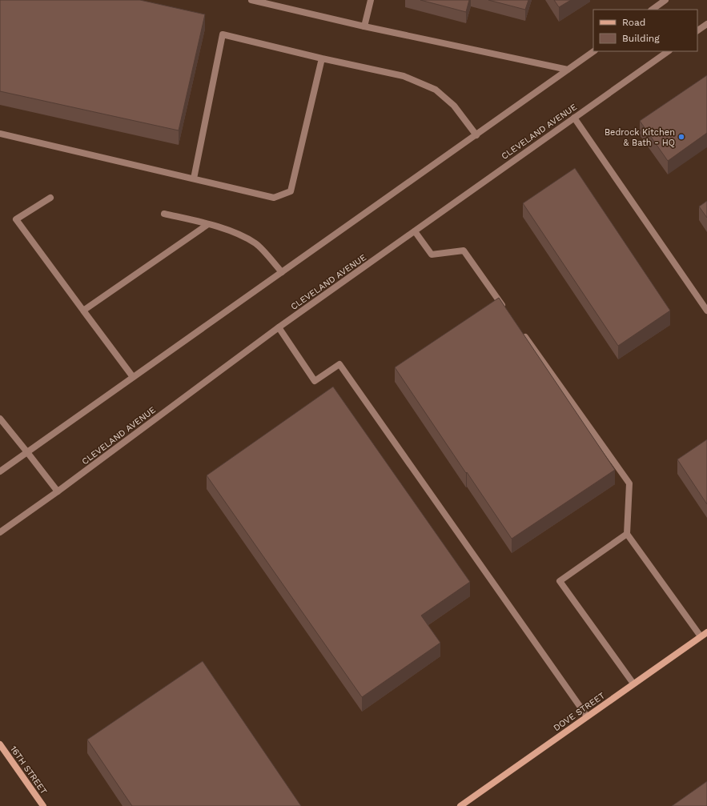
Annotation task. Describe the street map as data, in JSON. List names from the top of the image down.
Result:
{
  "streets": {
    "street": ["CLEVELAND AVENUE", "DOVE STREET", "16TH STREET"]
  },
  "places": ["Bedrock Kitchen & Bath - HQ"],
  "legend": ["Road", "Building"]
}
